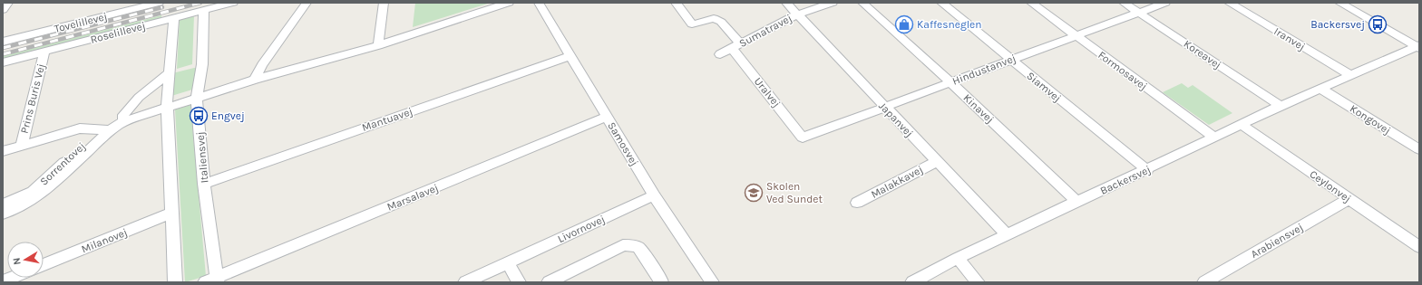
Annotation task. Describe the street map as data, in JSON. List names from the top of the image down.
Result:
{
  "streets": {
    "street": [
      "Tovelillevej",
      "Sumatravej",
      "Roselillevej",
      "Iranvej",
      "Koreavej",
      "Hindustanvej",
      "Formosavej",
      "Siamvej",
      "Uralvej",
      "Prins Buris Vej",
      "Kinavej",
      "Mantuavej",
      "Japanvej",
      "Kongovej",
      "Samosvej",
      "Italiensvej",
      "Sorrentovej",
      "Backersvej",
      "Malakkavej",
      "Ceylonvej",
      "Marsalavej",
      "Livornovej",
      "Milanovej",
      "Arabiensvej"
    ]
  },
  "crossings": [
    ["Sumatravej", "Uralvej"],
    ["Sumatravej", "Japanvej"],
    ["Roselillevej", "Prins Buris Vej"],
    ["Roselillevej", "Italiensvej"],
    ["Iranvej", "Backersvej"],
    ["Koreavej", "Hindustanvej"],
    ["Koreavej", "Backersvej"],
    ["Hindustanvej", "Formosavej"],
    ["Hindustanvej", "Siamvej"],
    ["Hindustanvej", "Uralvej"],
    ["Hindustanvej", "Kinavej"],
    ["Hindustanvej", "Japanvej"],
    ["Formosavej", "Backersvej"],
    ["Siamvej", "Backersvej"],
    ["Kinavej", "Backersvej"],
    ["Mantuavej", "Samosvej"],
    ["Mantuavej", "Italiensvej"],
    ["Japanvej", "Backersvej"],
    ["Japanvej", "Malakkavej"],
    ["Kongovej", "Backersvej"],
    ["Samosvej", "Marsalavej"],
    ["Samosvej", "Livornovej"],
    ["Italiensvej", "Marsalavej"],
    ["Backersvej", "Ceylonvej"],
    ["Ceylonvej", "Arabiensvej"]
  ],
  "places": {
    "shop": ["Kaffesneglen"],
    "bus stop": ["Backersvej", "Engvej"],
    "school or university": ["Skolen Ved Sundet"]
  },
  "north": "left"
}
